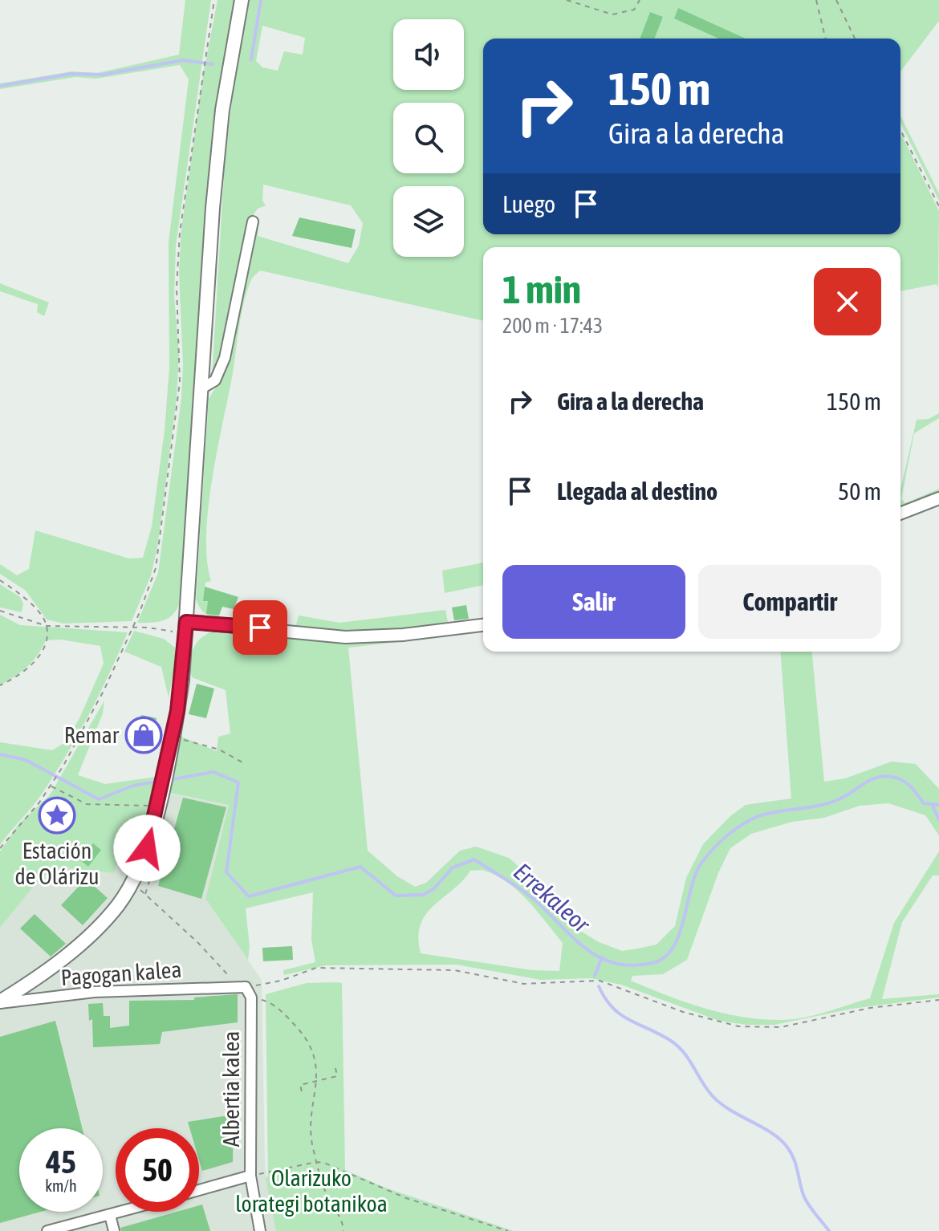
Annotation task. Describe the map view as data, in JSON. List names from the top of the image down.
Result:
{
  "streets": {
    "street": ["Pagogan kalea", "Albertia kalea"]
  },
  "crossings": [
    ["Pagogan kalea", "Albertia kalea"]
  ],
  "water": ["Errekaleor"],
  "parks": ["Olarizuko lorategi botanikoa"],
  "places": {
    "shop": ["Remar"],
    "place": ["Estación de Olárizu"]
  },
  "page": {
    "turn": ["150 m", "Gira a la derecha"],
    "then": "Luego",
    "heading": ["1 min", "200 m · 17:43"],
    "list": [
      {
        "name": "Gira a la derecha",
        "value": "150 m"
      },
      {
        "name": "Llegada al destino",
        "value": "50 m"
      }
    ],
    "buttons": ["Salir", "Compartir"],
    "speed": "45 km/h",
    "limit": "50"
  }
}
